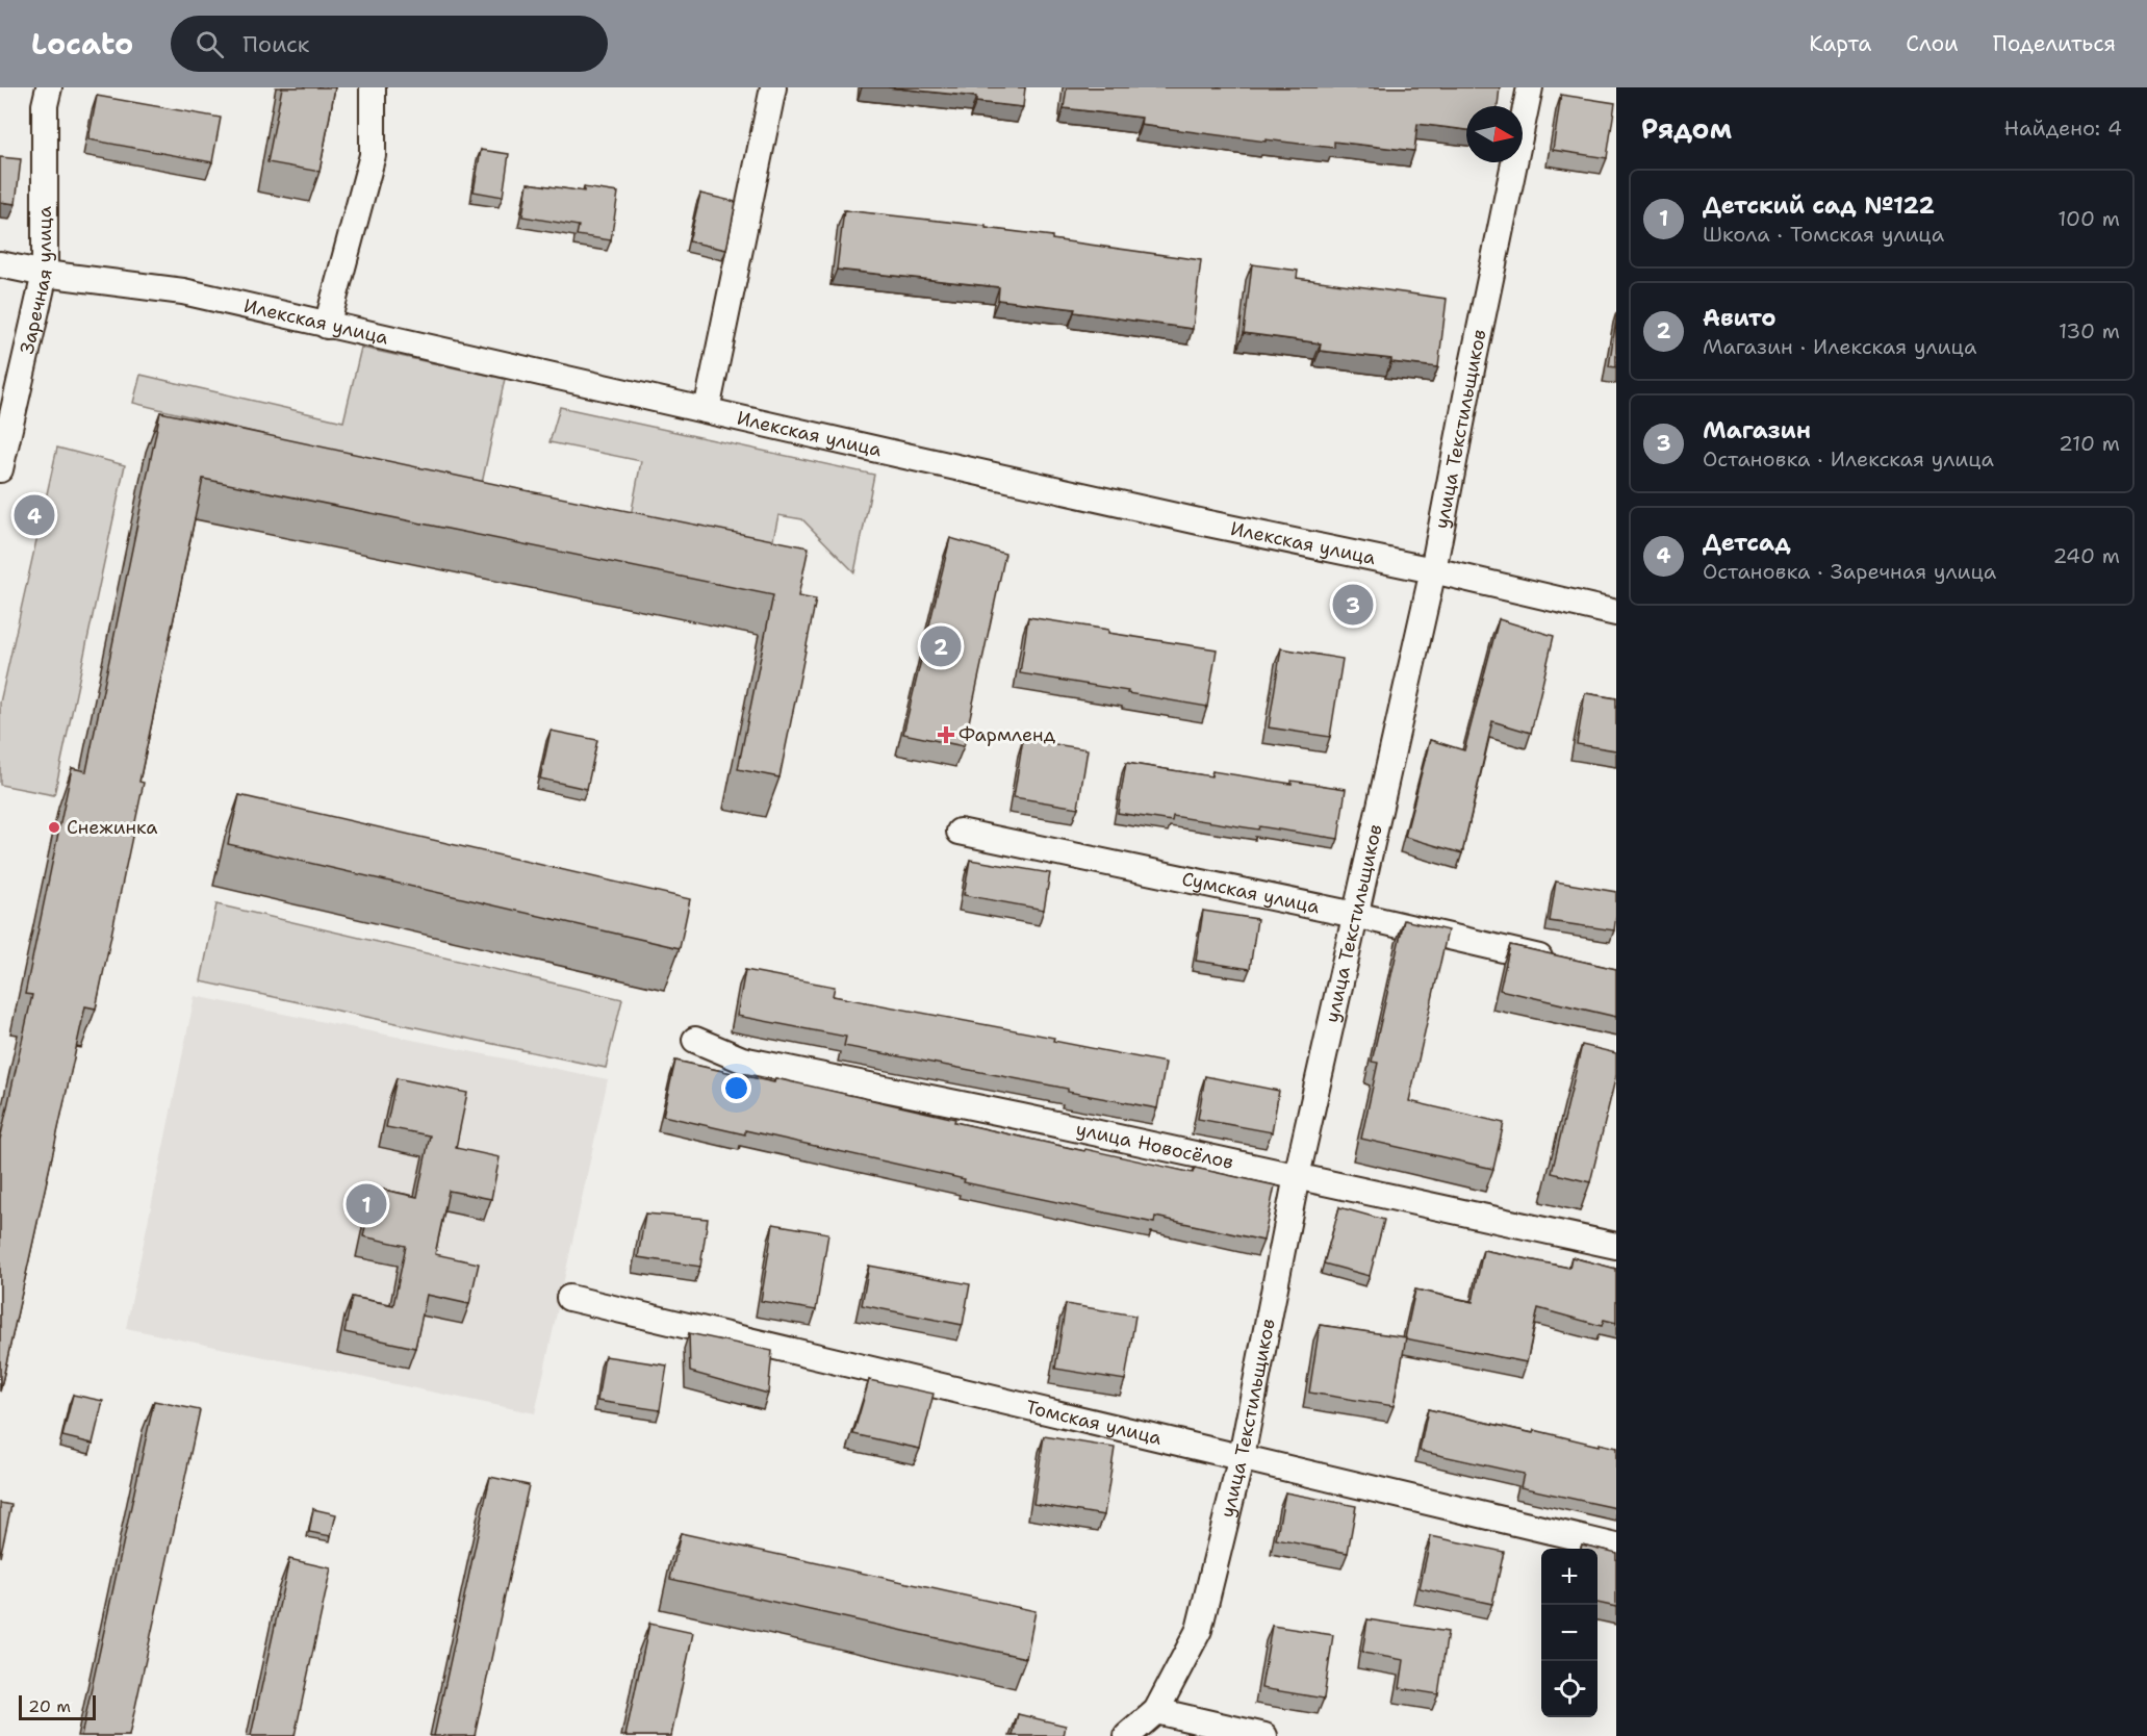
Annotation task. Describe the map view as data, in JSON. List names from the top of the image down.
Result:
{
  "streets": {
    "street": [
      "Заречная улица",
      "Илекская улица",
      "улица Текстильщиков",
      "Сумская улица",
      "улица Новосёлов",
      "Томская улица"
    ]
  },
  "crossings": [
    ["Заречная улица", "Илекская улица"],
    ["Илекская улица", "улица Текстильщиков"],
    ["улица Текстильщиков", "Сумская улица"],
    ["улица Текстильщиков", "улица Новосёлов"],
    ["улица Текстильщиков", "Томская улица"]
  ],
  "places": {
    "health": ["Фармленд"],
    "other": ["Снежинка"]
  },
  "scale_bar": "20 m",
  "north": "right",
  "page": {
    "header": "Locato",
    "search": "Поиск",
    "nav": ["Карта", "Слои", "Поделиться"],
    "heading": ["Рядом", "Найдено: 4"],
    "list": [
      {
        "mark": "1",
        "name": "Детский сад №122",
        "note": "Школа · Томская улица",
        "value": "100 m"
      },
      {
        "mark": "2",
        "name": "Авито",
        "note": "Магазин · Илекская улица",
        "value": "130 m"
      },
      {
        "mark": "3",
        "name": "Магазин",
        "note": "Остановка · Илекская улица",
        "value": "210 m"
      },
      {
        "mark": "4",
        "name": "Детсад",
        "note": "Остановка · Заречная улица",
        "value": "240 m"
      }
    ],
    "pins": [
      "4",
      "3",
      "2",
      "1"
    ],
    "map_buttons": ["+", "−"],
    "scale": "20 m"
  }
}
